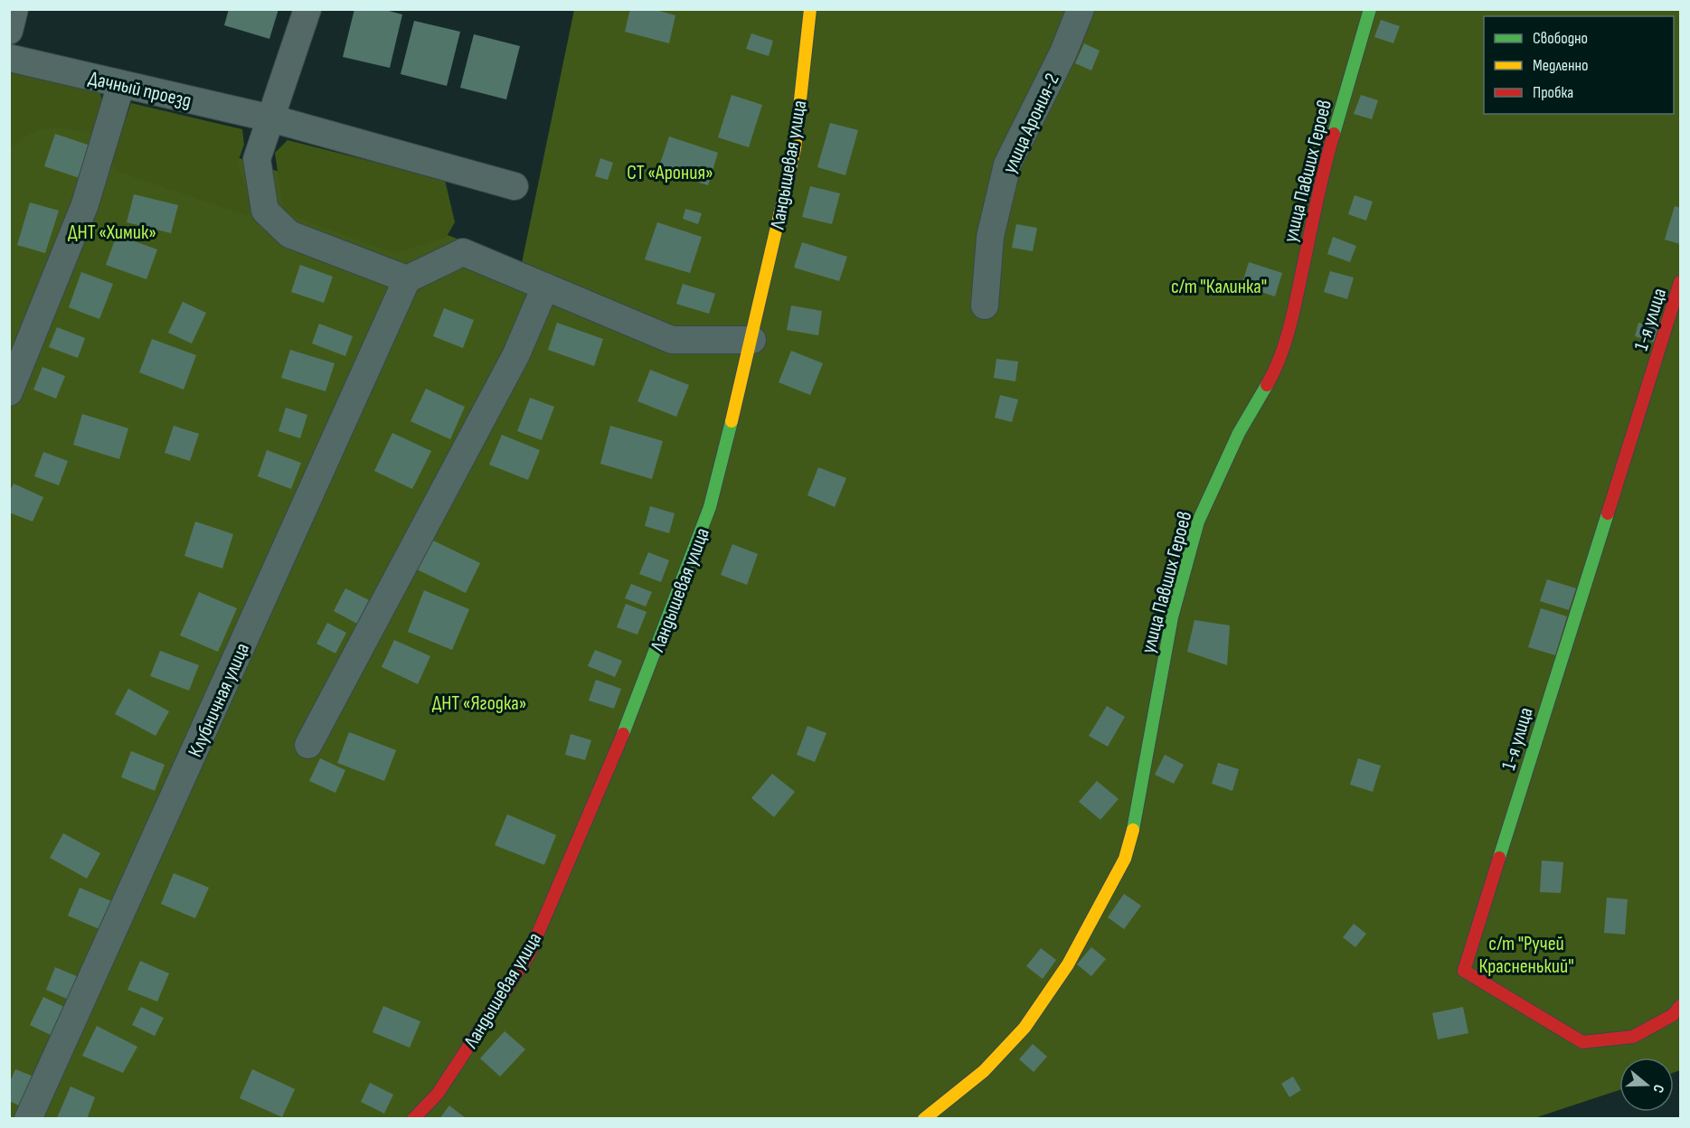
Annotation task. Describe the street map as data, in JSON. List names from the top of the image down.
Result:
{
  "streets": {
    "street": [
      "Дачный проезд",
      "улица Арония-2",
      "Ландышевая улица",
      "улица Павших Героев",
      "1-я улица",
      "Клубничная улица"
    ]
  },
  "parks": [
    "СТ «Арония»",
    "ДНТ «Химик»",
    "с/т \"Калинка\"",
    "ДНТ «Ягодка»",
    "с/т \"Ручей Красненький\""
  ],
  "legend": ["Свободно", "Медленно", "Пробка"],
  "north": "right"
}
